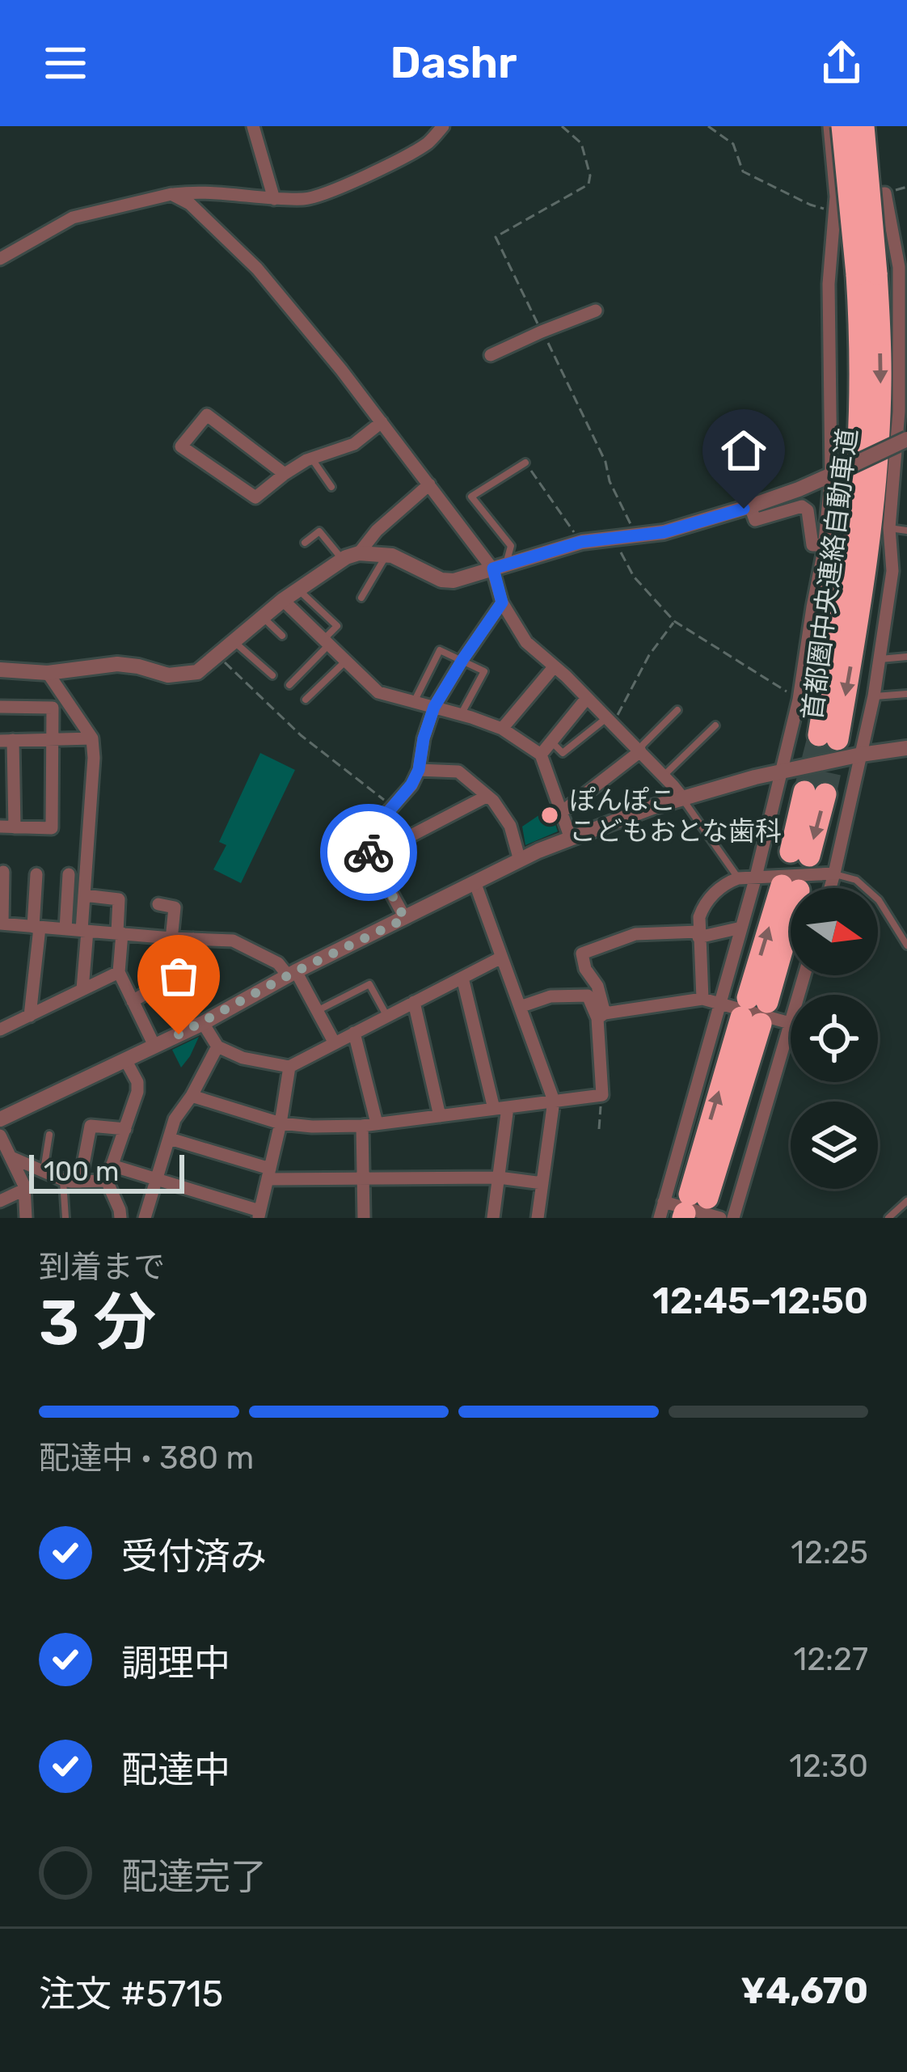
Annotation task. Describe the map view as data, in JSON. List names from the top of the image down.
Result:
{
  "streets": {
    "highway": ["首都圏中央連絡自動車道"]
  },
  "places": ["ぽんぽこ こどもおとな歯科"],
  "scale_bar": "100 m",
  "north": "right",
  "page": {
    "header": "Dashr",
    "scale": "100 m",
    "heading": ["3 分", "到着まで", "12:45–12:50"],
    "panel": ["注文 #5715", "¥4,670"],
    "bar": "配達中 · 380 m",
    "list": [
      ["受付済み", "12:25"],
      ["調理中", "12:27"],
      ["配達中", "12:30"],
      "配達完了"
    ]
  }
}
